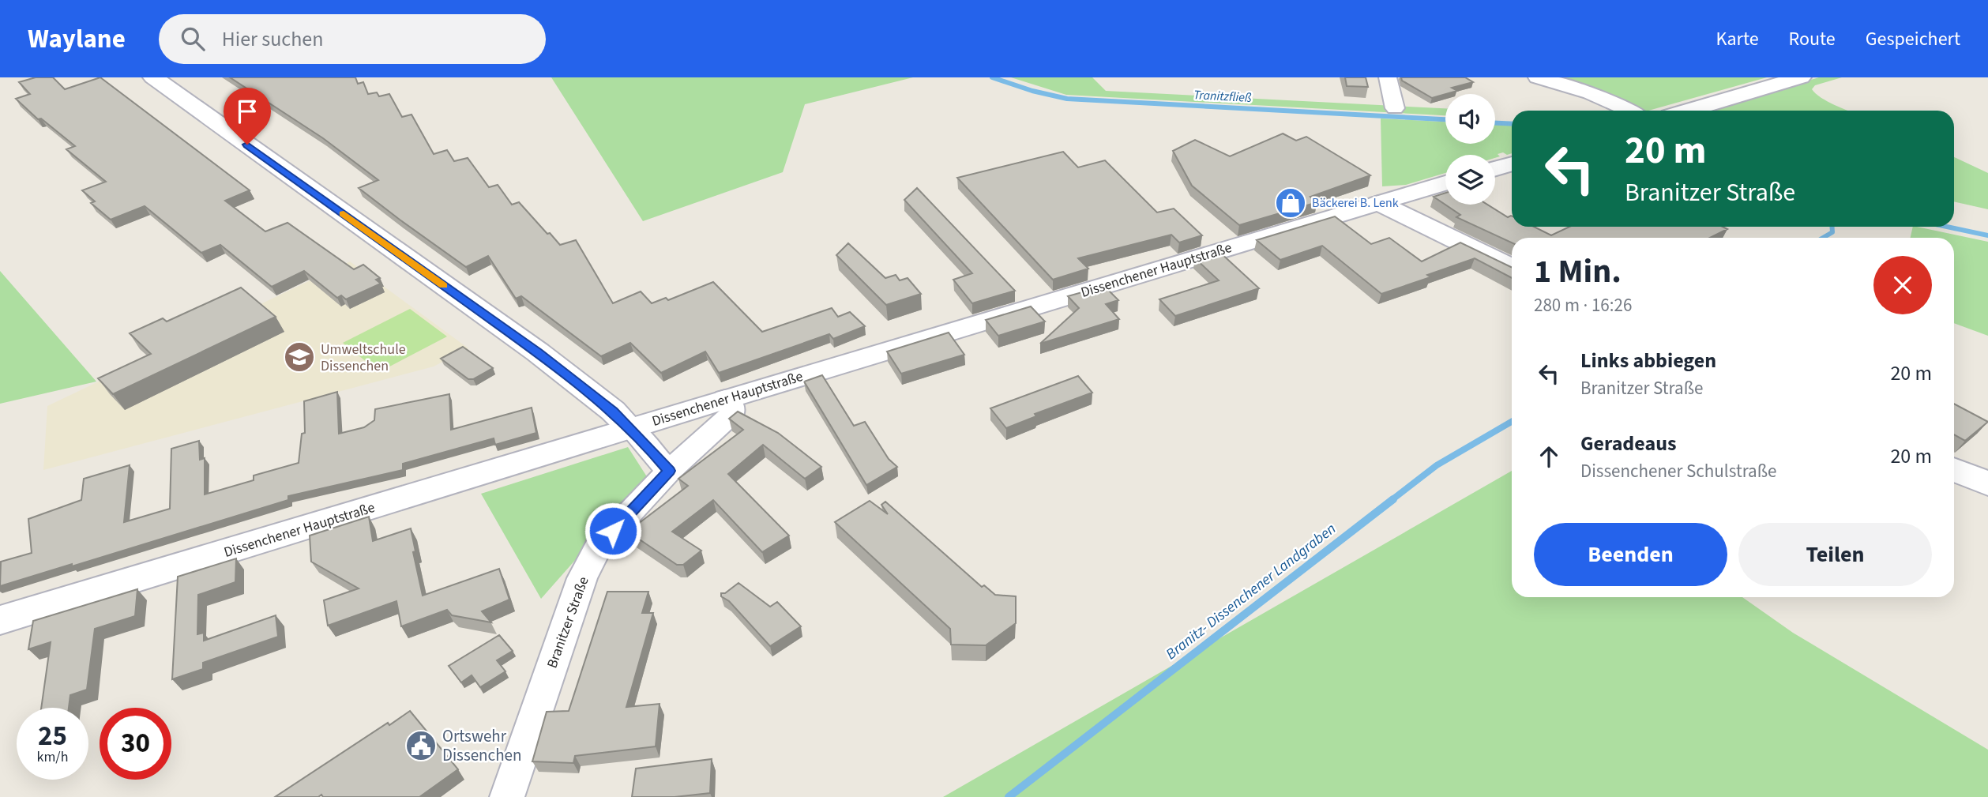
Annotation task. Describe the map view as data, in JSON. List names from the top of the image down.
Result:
{
  "streets": {
    "main road": ["Dissenchener Hauptstraße"],
    "street": ["Branitzer Straße"]
  },
  "crossings": [
    ["Dissenchener Hauptstraße", "Branitzer Straße"]
  ],
  "water": ["Tranitzfließ", "Branitz- Dissenchener Landgraben"],
  "places": {
    "shop": ["Bäckerei B. Lenk"],
    "school or university": ["Umweltschule Dissenchen"],
    "public building": ["Ortswehr Dissenchen"]
  },
  "page": {
    "header": "Waylane",
    "search": "Hier suchen",
    "nav": ["Karte", "Route", "Gespeichert"],
    "turn": ["20 m", "Branitzer Straße"],
    "heading": ["1 Min.", "280 m · 16:26"],
    "list": [
      {
        "name": "Links abbiegen",
        "note": "Branitzer Straße",
        "value": "20 m"
      },
      {
        "name": "Geradeaus",
        "note": "Dissenchener Schulstraße",
        "value": "20 m"
      }
    ],
    "buttons": ["Beenden", "Teilen"],
    "speed": "25 km/h",
    "limit": "30"
  }
}
